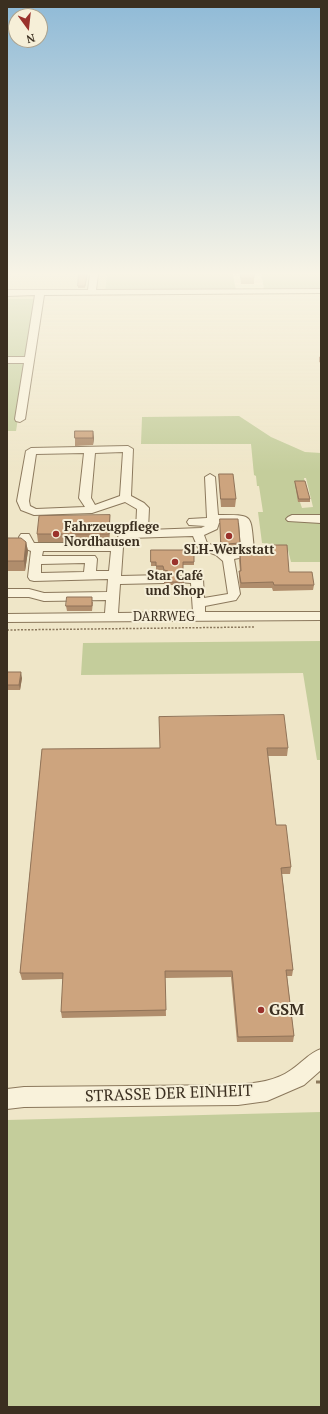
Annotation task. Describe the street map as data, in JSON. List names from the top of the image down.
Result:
{
  "streets": {
    "street": ["DARRWEG", "STRASSE DER EINHEIT"]
  },
  "places": [
    "Fahrzeugpflege Nordhausen",
    "SLH-Werkstatt",
    "Star Café und Shop",
    "GSM"
  ],
  "north": "bottom"
}
